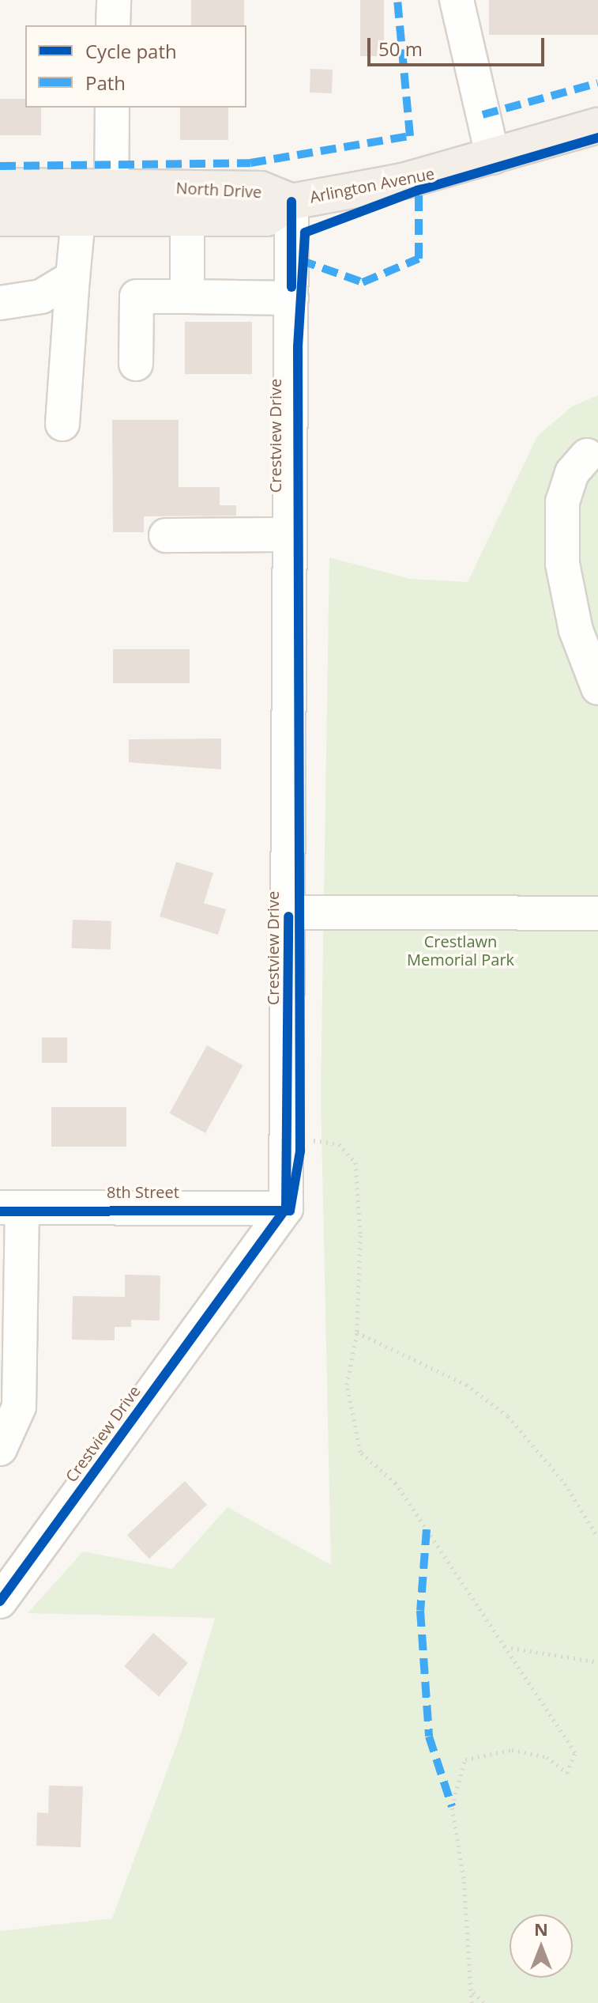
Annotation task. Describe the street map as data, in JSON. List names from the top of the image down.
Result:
{
  "streets": {
    "main road": ["Arlington Avenue", "North Drive"],
    "street": ["Crestview Drive", "8th Street"]
  },
  "crossings": [
    ["Arlington Avenue", "North Drive"],
    ["Arlington Avenue", "Crestview Drive"],
    ["North Drive", "Crestview Drive"],
    ["Crestview Drive", "8th Street"]
  ],
  "parks": ["Crestlawn Memorial Park"],
  "legend": ["Cycle path", "Path"],
  "scale_bar": "50 m",
  "north": "top"
}
